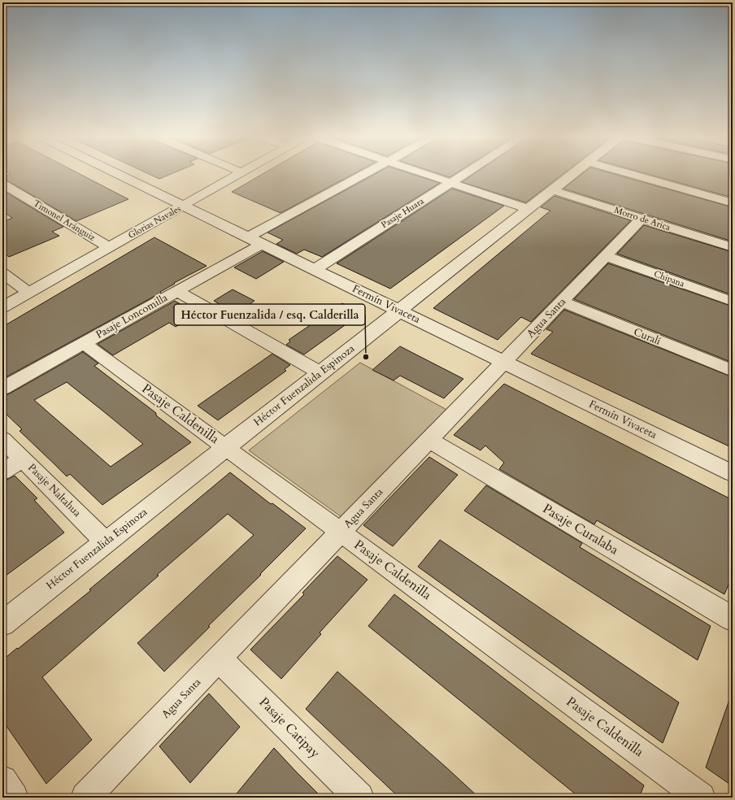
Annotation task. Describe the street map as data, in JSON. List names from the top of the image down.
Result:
{
  "streets": {
    "street": [
      "Pasaje Huara",
      "Morro de Arica",
      "Timonel Aránguiz",
      "Glorias Navales",
      "Chipana",
      "Fermín Vivaceta",
      "Pasaje Loncomilla",
      "Agua Santa",
      "Curalí",
      "Héctor Fuenzalida Espinoza",
      "Pasaje Caldenilla",
      "Pasaje Naltahua",
      "Pasaje Curalaba",
      "Pasaje Catipay"
    ]
  },
  "crossings": [
    ["Pasaje Huara", "Fermín Vivaceta"],
    ["Morro de Arica", "Agua Santa"],
    ["Morro de Arica", "Héctor Fuenzalida Espinoza"],
    ["Timonel Aránguiz", "Glorias Navales"],
    ["Glorias Navales", "Fermín Vivaceta"],
    ["Chipana", "Agua Santa"],
    ["Fermín Vivaceta", "Pasaje Loncomilla"],
    ["Fermín Vivaceta", "Agua Santa"],
    ["Fermín Vivaceta", "Héctor Fuenzalida Espinoza"],
    ["Pasaje Loncomilla", "Pasaje Caldenilla"],
    ["Agua Santa", "Curalí"],
    ["Agua Santa", "Pasaje Caldenilla"],
    ["Agua Santa", "Pasaje Curalaba"],
    ["Agua Santa", "Pasaje Catipay"],
    ["Héctor Fuenzalida Espinoza", "Pasaje Caldenilla"],
    ["Héctor Fuenzalida Espinoza", "Pasaje Naltahua"]
  ],
  "places": ["Héctor Fuenzalida / esq. Calderilla"]
}
